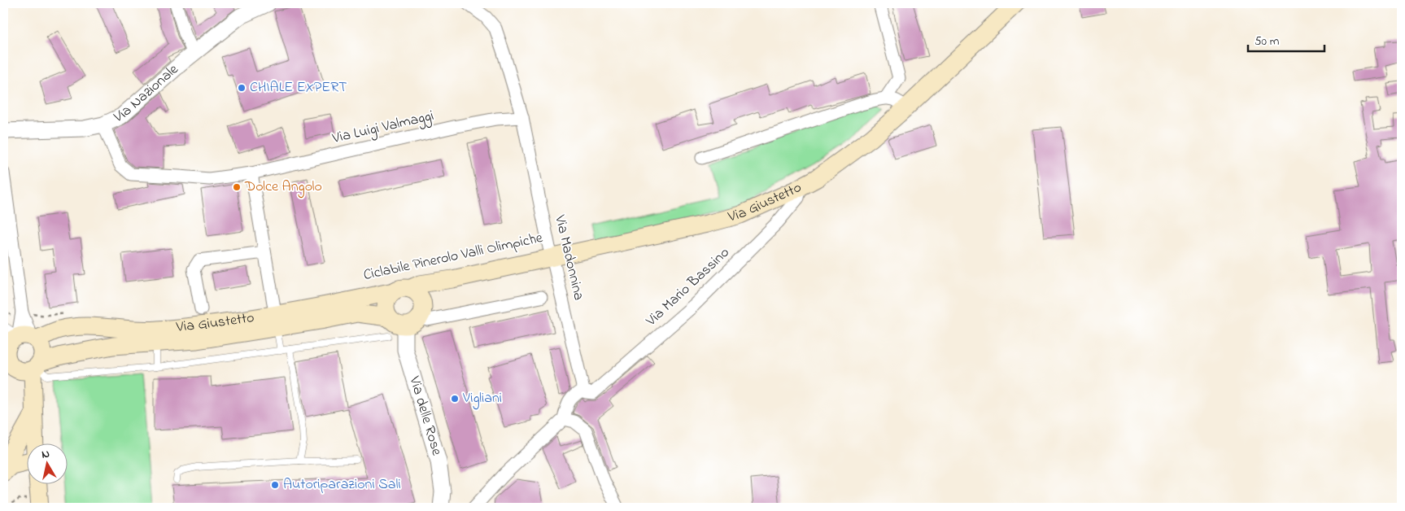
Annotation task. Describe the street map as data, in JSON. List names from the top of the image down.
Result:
{
  "streets": {
    "main road": ["Via Giustetto"],
    "street": [
      "Via Nazionale",
      "Via Luigi Valmaggi",
      "Via Madonnina",
      "Via Mario Bassino",
      "Via delle Rose"
    ]
  },
  "crossings": [
    ["Via Nazionale", "Via Luigi Valmaggi"],
    ["Via Luigi Valmaggi", "Via Madonnina"],
    ["Via Giustetto", "Via Madonnina"],
    ["Via Giustetto", "Via Mario Bassino"],
    ["Via Giustetto", "Via delle Rose"],
    ["Via Madonnina", "Via Mario Bassino"]
  ],
  "places": [
    "CHIALE EXPERT",
    "Dolce Angolo",
    "Vigliani",
    "Autoriparazioni Sali"
  ],
  "scale_bar": "50 m",
  "north": "top"
}
